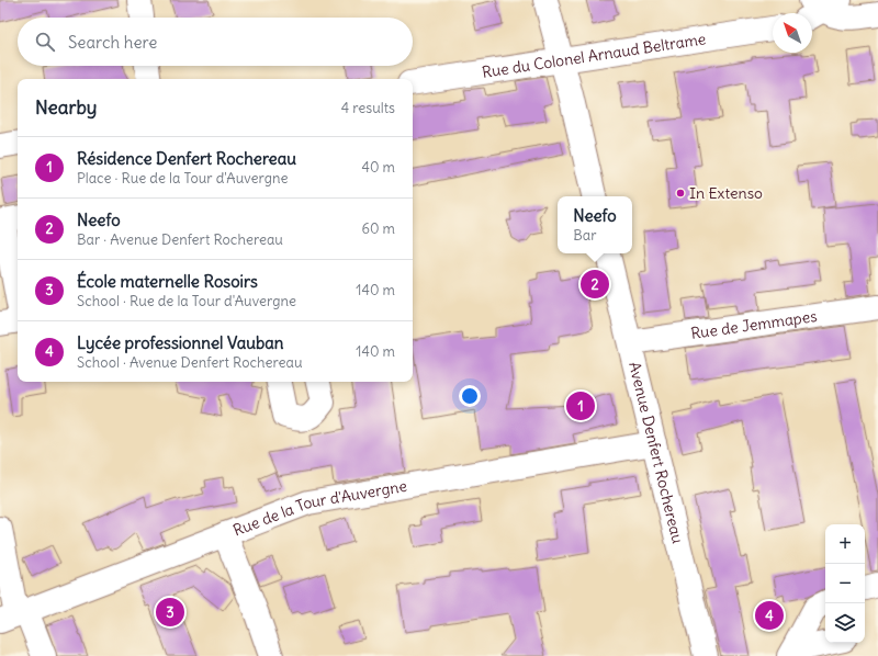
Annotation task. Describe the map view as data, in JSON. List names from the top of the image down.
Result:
{
  "streets": {
    "street": [
      "Rue du Colonel Arnaud Beltrame",
      "Rue de Jemmapes",
      "Avenue Denfert Rochereau",
      "Rue de la Tour d'Auvergne"
    ]
  },
  "crossings": [
    ["Rue de Jemmapes", "Avenue Denfert Rochereau"],
    ["Avenue Denfert Rochereau", "Rue de la Tour d'Auvergne"]
  ],
  "places": ["In Extenso"],
  "north": "top left",
  "page": {
    "search": "Search here",
    "heading": ["Nearby", "4 results"],
    "list": [
      {
        "mark": "1",
        "name": "Résidence Denfert Rochereau",
        "note": "Place · Rue de la Tour d'Auvergne",
        "value": "40 m"
      },
      {
        "mark": "2",
        "name": "Neefo",
        "note": "Bar · Avenue Denfert Rochereau",
        "value": "60 m"
      },
      {
        "mark": "3",
        "name": "École maternelle Rosoirs",
        "note": "School · Rue de la Tour d'Auvergne",
        "value": "140 m"
      },
      {
        "mark": "4",
        "name": "Lycée professionnel Vauban",
        "note": "School · Avenue Denfert Rochereau",
        "value": "140 m"
      }
    ],
    "popup": ["Neefo", "Bar"],
    "pins": [
      "2",
      "1",
      "3",
      "4"
    ],
    "map_buttons": ["+", "−"]
  }
}
